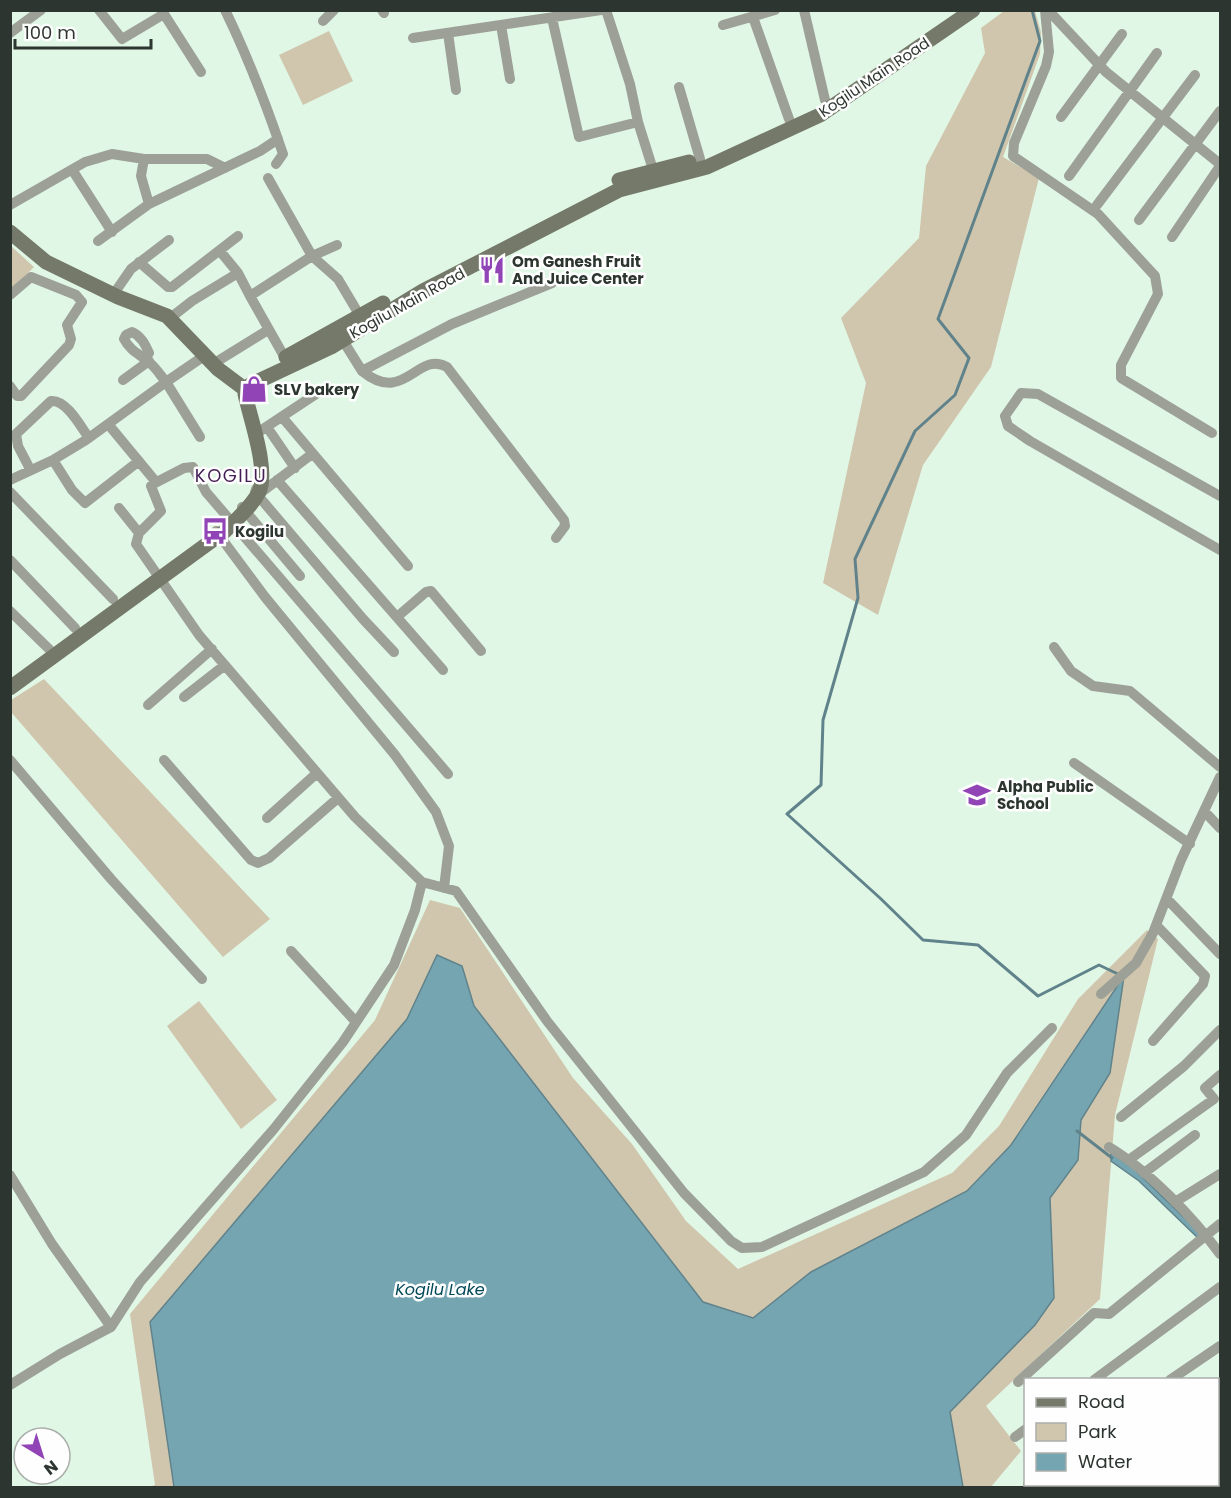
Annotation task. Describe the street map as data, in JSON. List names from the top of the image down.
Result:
{
  "streets": {
    "main road": ["Kogilu Main Road"]
  },
  "districts": ["KOGILU"],
  "water": ["Kogilu Lake"],
  "places": {
    "restaurant": ["Om Ganesh Fruit And Juice Center"],
    "shop": ["SLV bakery"],
    "bus stop": ["Kogilu"],
    "school or university": ["Alpha Public School"]
  },
  "legend": ["Road", "Park", "Water"],
  "scale_bar": "100 m",
  "north": "bottom right"
}
